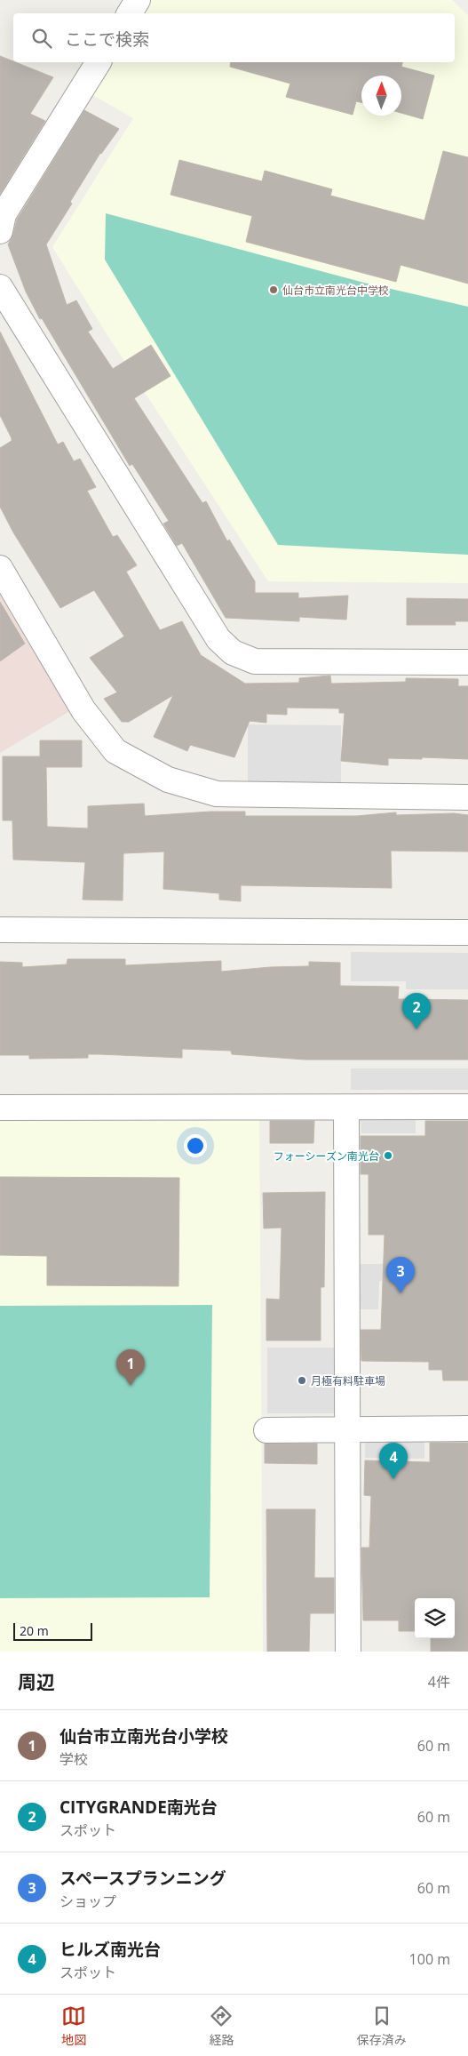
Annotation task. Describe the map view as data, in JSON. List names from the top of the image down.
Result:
{
  "places": ["仙台市立南光台中学校", "フォーシーズン南光台", "月極有料駐車場"],
  "scale_bar": "20 m",
  "north": "top",
  "page": {
    "search": "ここで検索",
    "pins": [
      "2",
      "3",
      "1",
      "4"
    ],
    "scale": "20 m",
    "heading": ["周辺", "4件"],
    "list": [
      {
        "mark": "1",
        "name": "仙台市立南光台小学校",
        "note": "学校",
        "value": "60 m"
      },
      {
        "mark": "2",
        "name": "CITYGRANDE南光台",
        "note": "スポット",
        "value": "60 m"
      },
      {
        "mark": "3",
        "name": "スペースプランニング",
        "note": "ショップ",
        "value": "60 m"
      },
      {
        "mark": "4",
        "name": "ヒルズ南光台",
        "note": "スポット",
        "value": "100 m"
      }
    ],
    "nav": ["地図", "経路", "保存済み"]
  }
}
